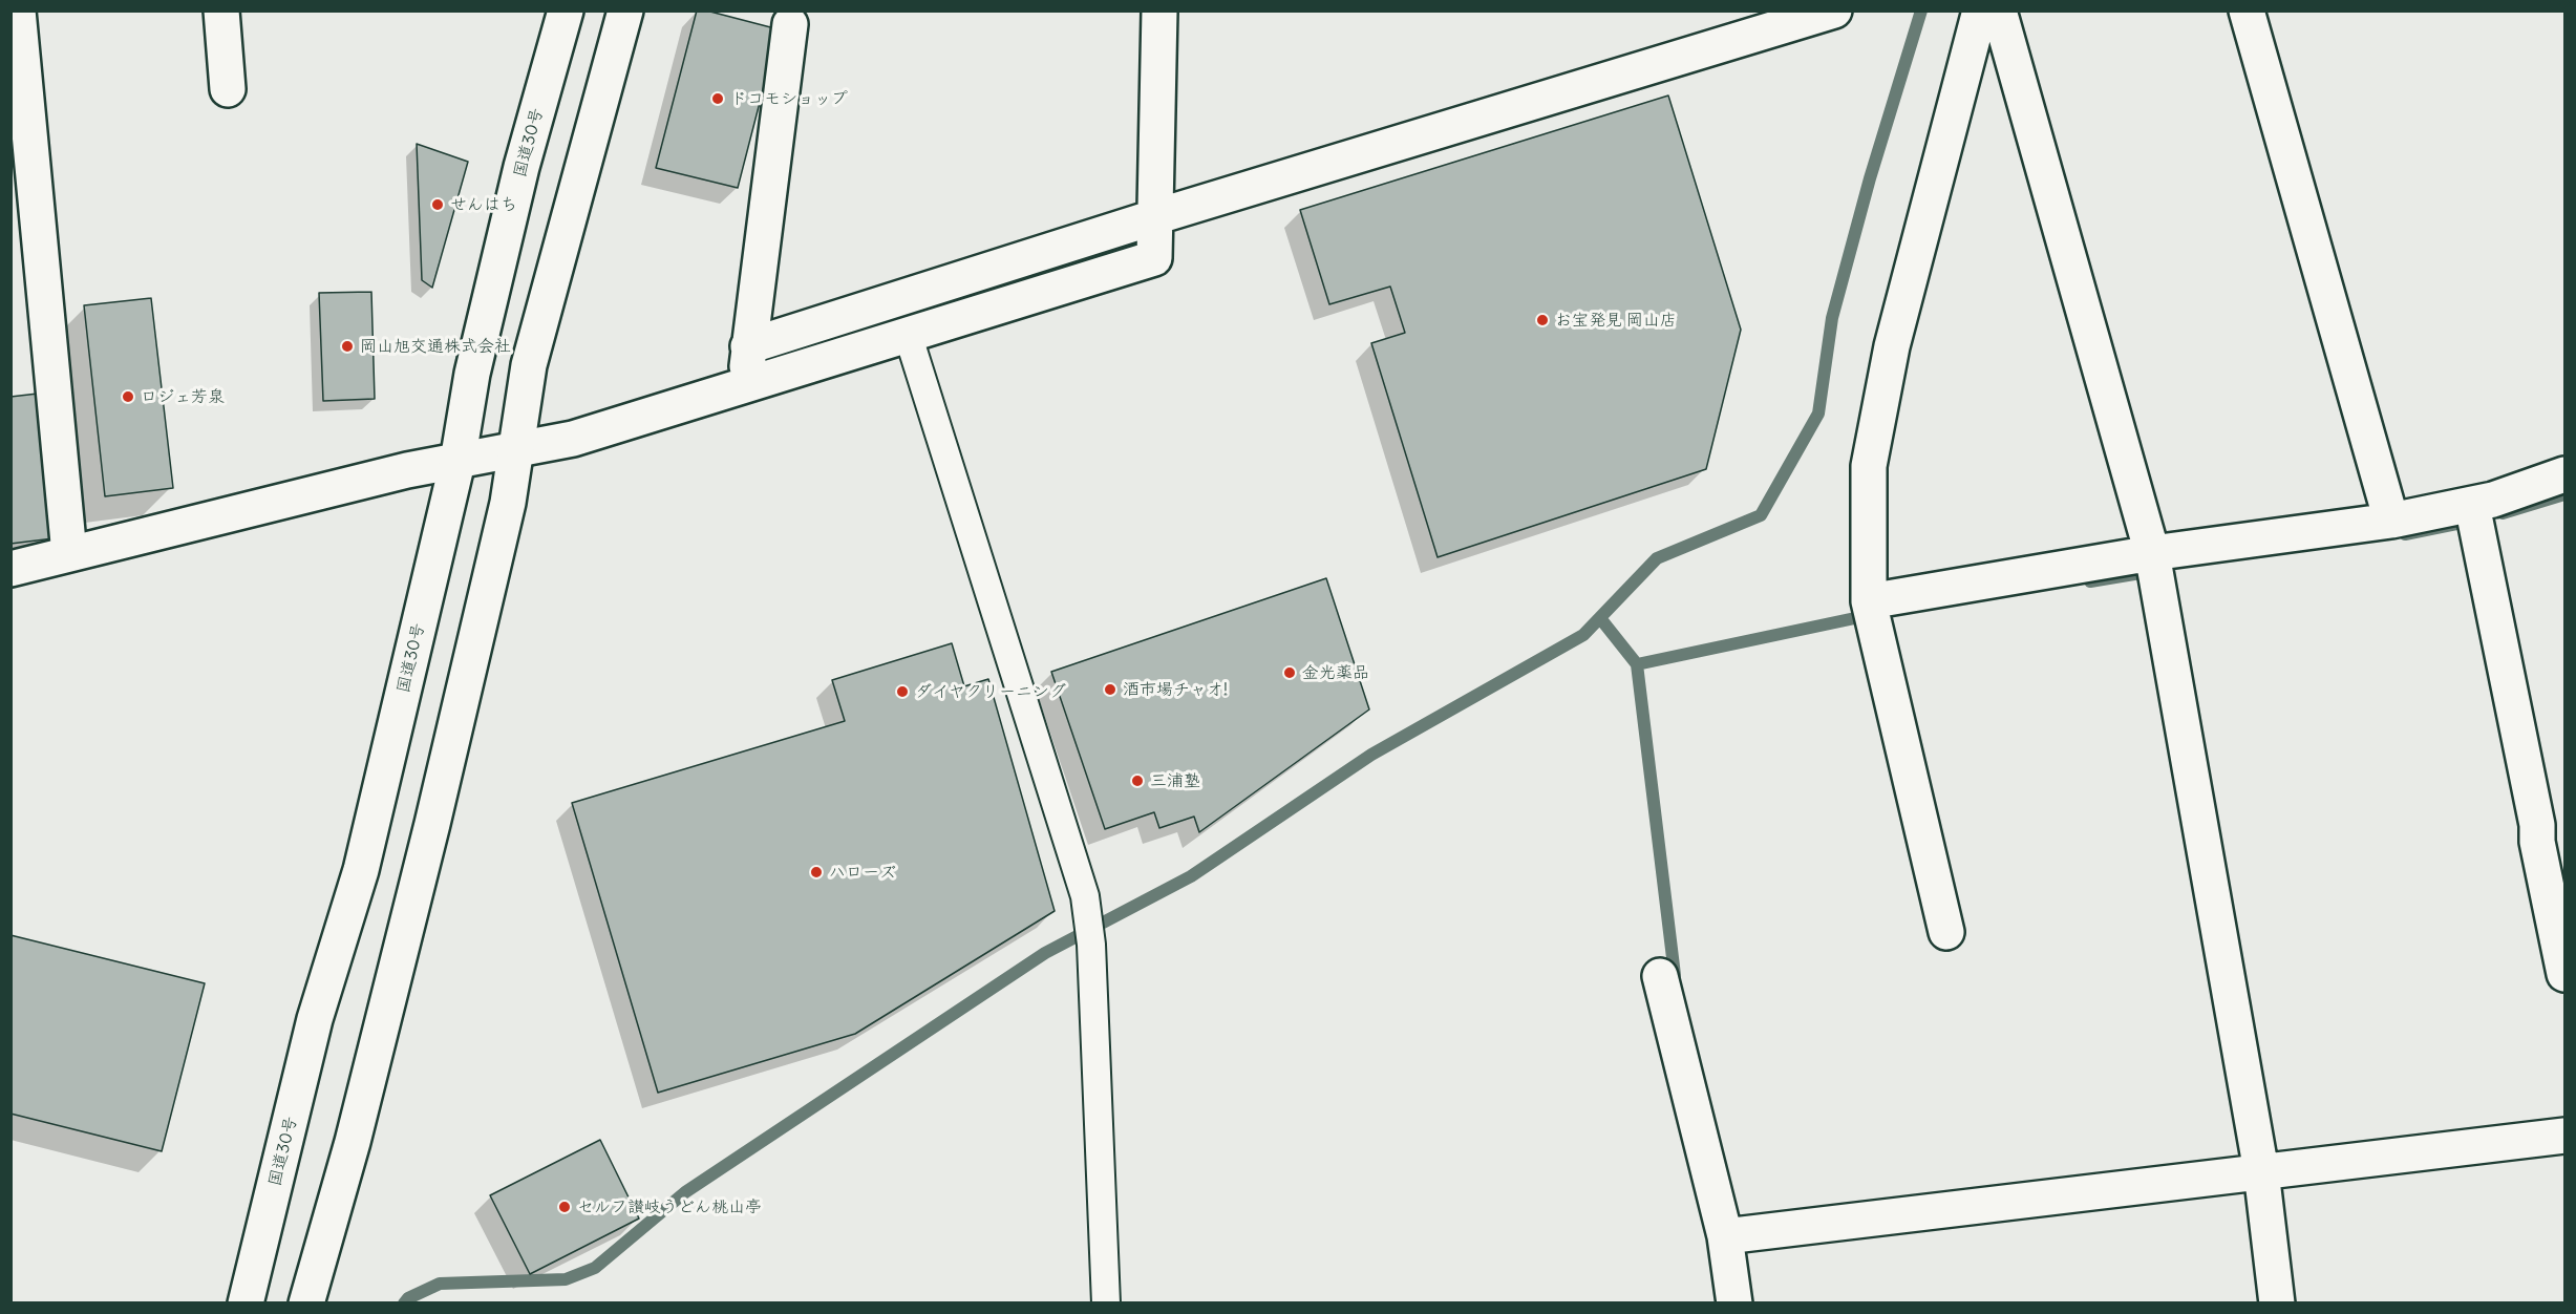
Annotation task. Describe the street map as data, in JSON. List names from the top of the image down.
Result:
{
  "streets": {
    "main road": ["国道30号"]
  },
  "places": [
    "ドコモショップ",
    "せんはち",
    "お宝発見 岡山店",
    "岡山旭交通株式会社",
    "ロジェ芳泉",
    "金光薬品",
    "酒市場チャオ!",
    "ダイヤクリーニング",
    "三浦塾",
    "ハローズ",
    "セルフ讃岐うどん桃山亭"
  ]
}
